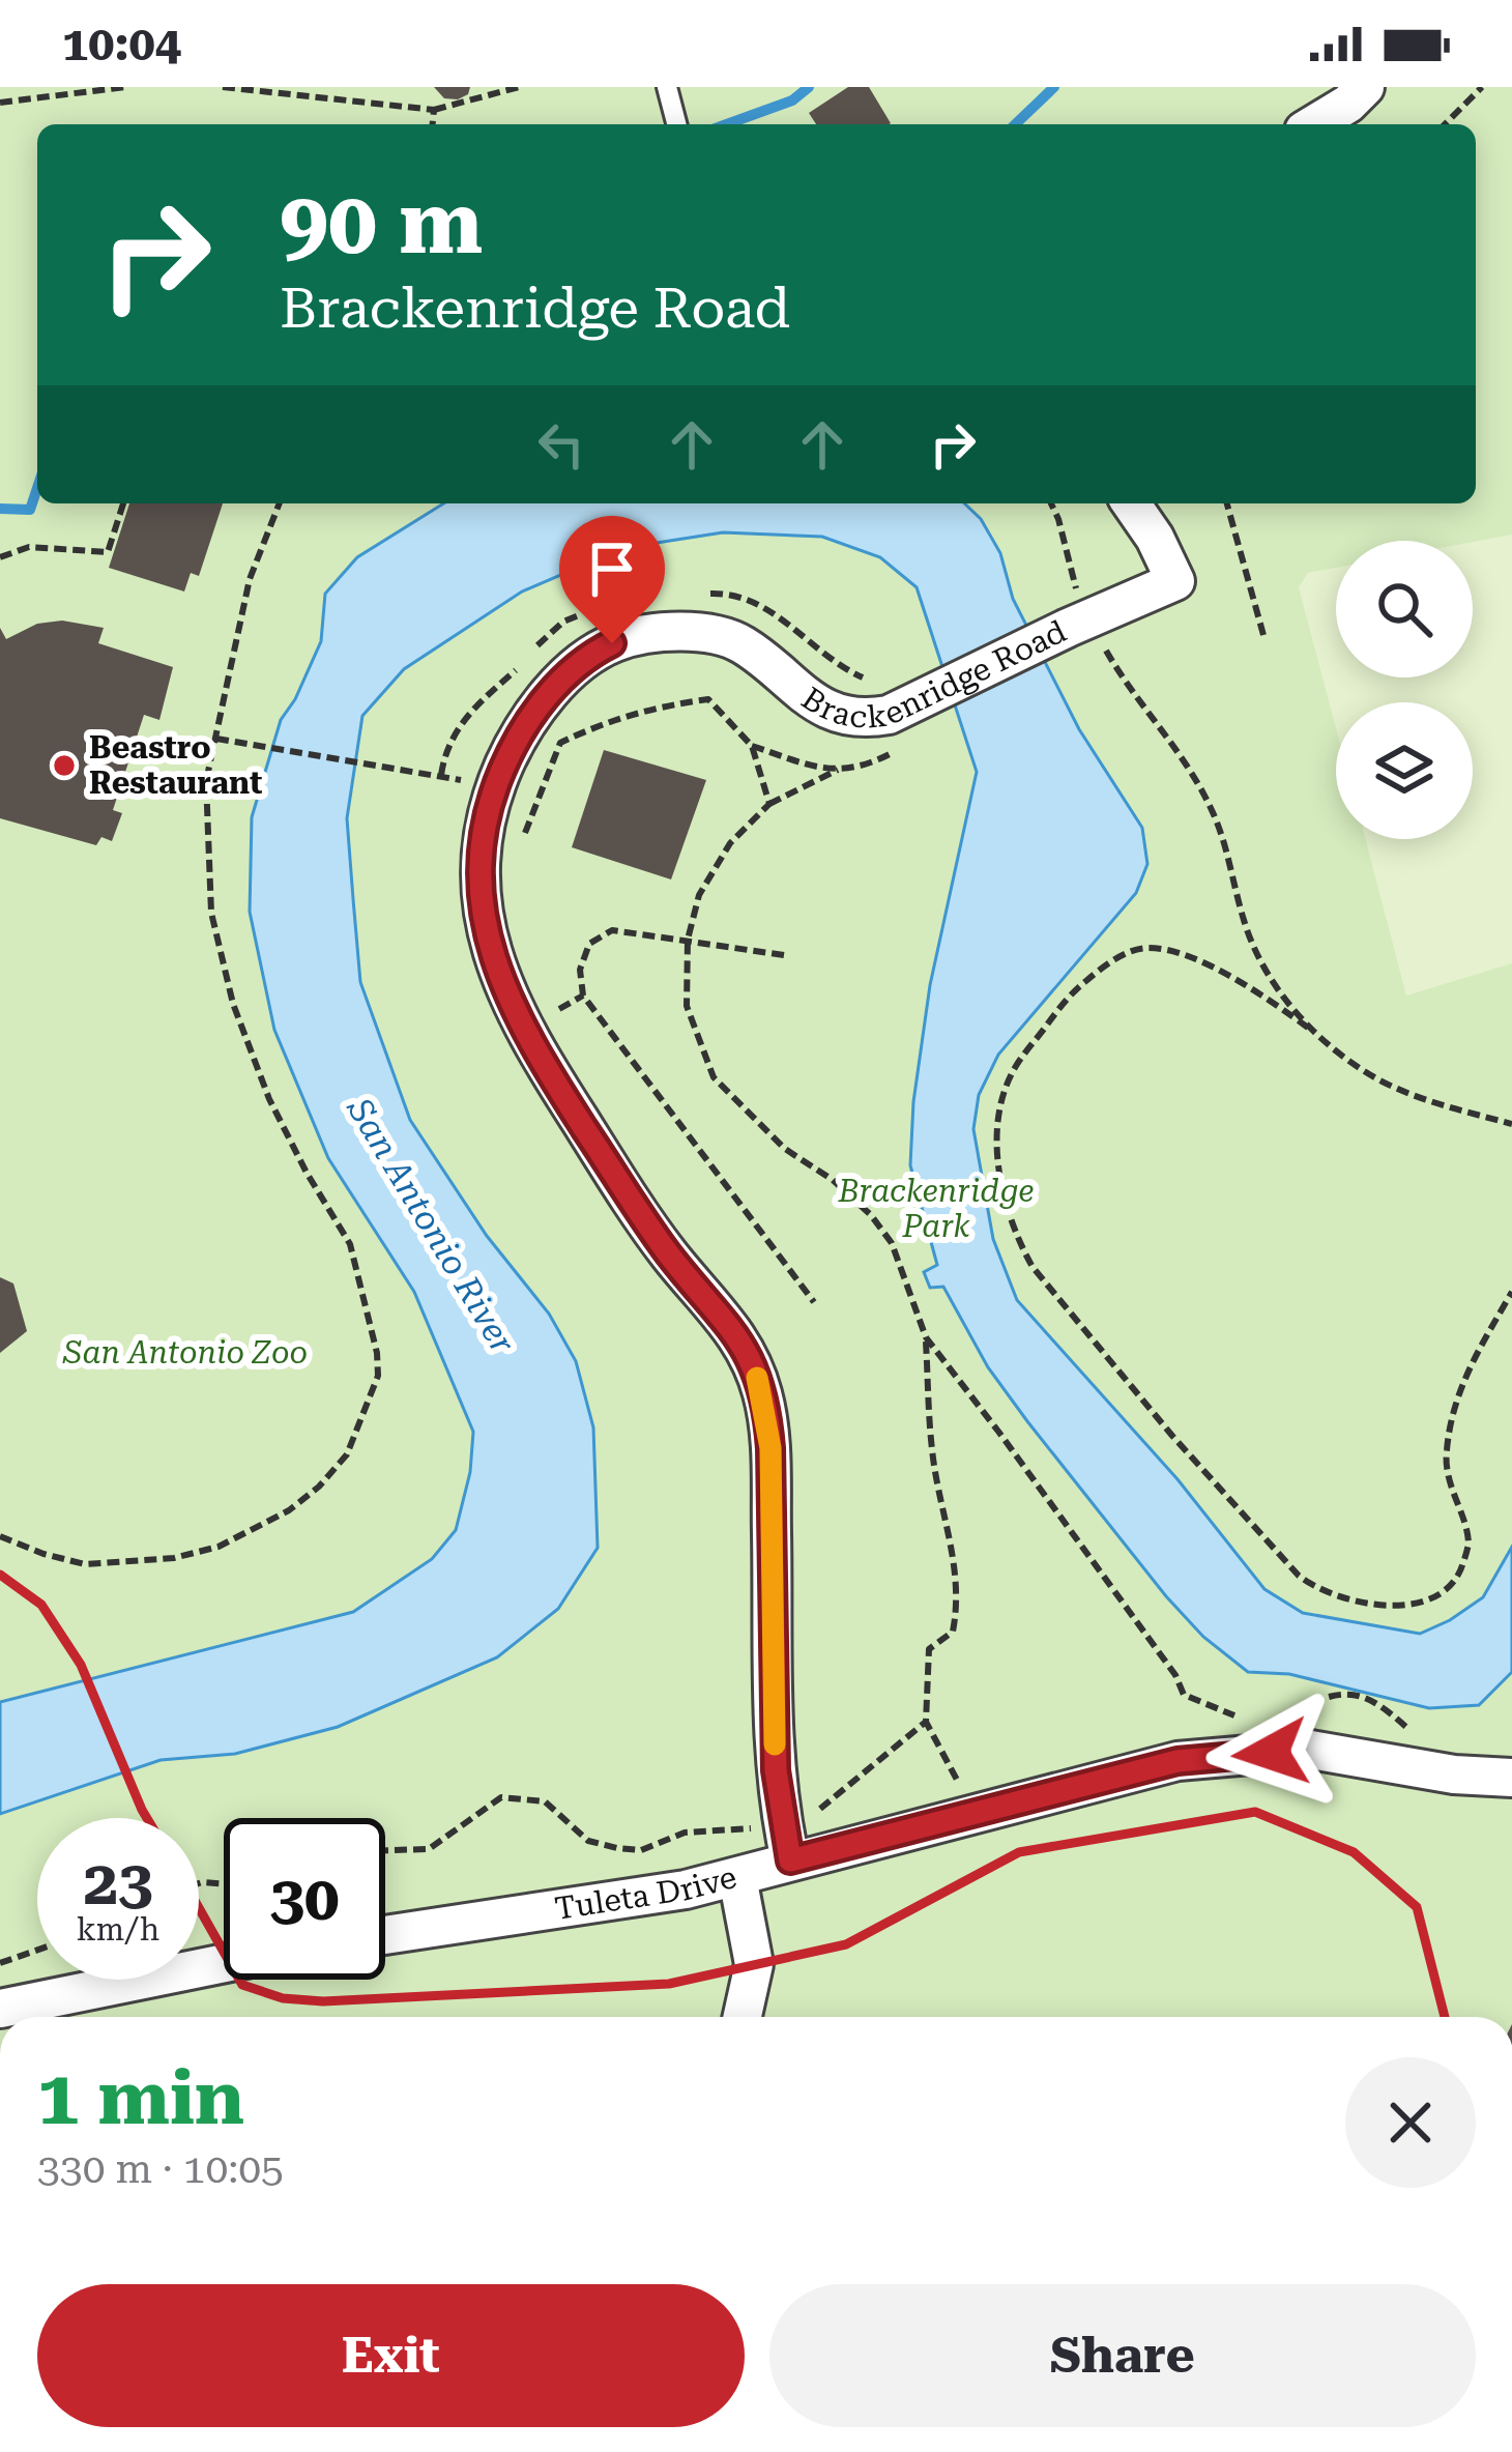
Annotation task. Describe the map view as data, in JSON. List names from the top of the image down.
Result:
{
  "streets": {
    "street": ["Brackenridge Road", "Tuleta Drive"]
  },
  "crossings": [
    ["Brackenridge Road", "Tuleta Drive"]
  ],
  "water": ["San Antonio River"],
  "parks": ["Brackenridge Park", "San Antonio Zoo"],
  "places": ["Beastro Restaurant"],
  "page": {
    "status": "10:04",
    "turn": ["90 m", "Brackenridge Road"],
    "speed": "23 km/h",
    "limit": "30",
    "heading": ["1 min", "330 m · 10:05"],
    "buttons": ["Exit", "Share"]
  }
}
